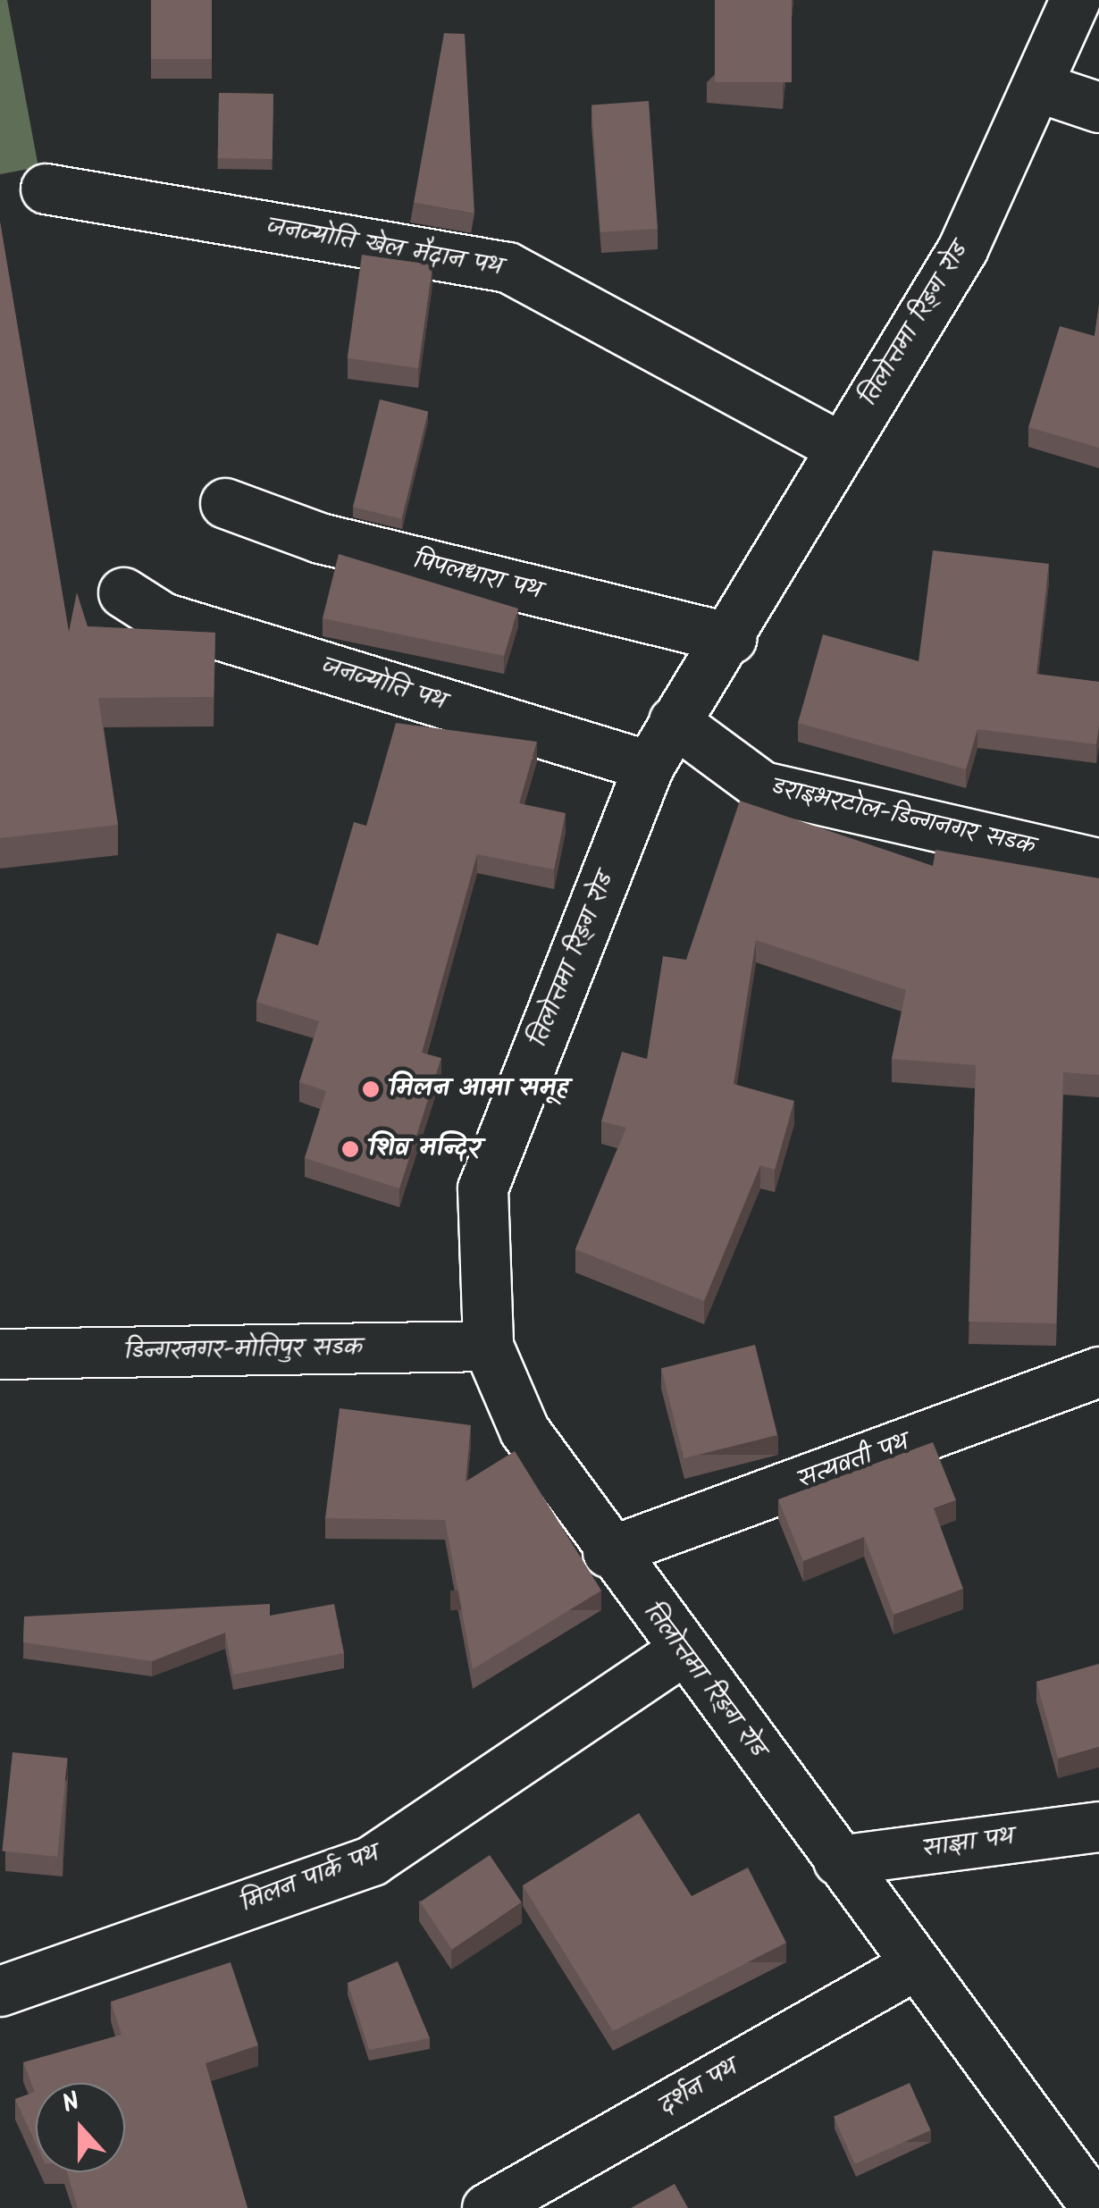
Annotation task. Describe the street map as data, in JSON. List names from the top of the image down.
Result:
{
  "streets": {
    "street": [
      "जनज्योति खेल मैदान पथ",
      "तिलोत्तमा रिङ्ग रोड",
      "पिपलधारा पथ",
      "जनज्योति पथ",
      "डराइभरटोल-डिन्गनगर सडक",
      "डिन्गरनगर-मोतिपुर सडक",
      "सत्यवती पथ",
      "साझा पथ",
      "मिलन पार्क पथ",
      "दर्शन पथ"
    ]
  },
  "crossings": [
    ["जनज्योति खेल मैदान पथ", "तिलोत्तमा रिङ्ग रोड"],
    ["तिलोत्तमा रिङ्ग रोड", "पिपलधारा पथ"],
    ["तिलोत्तमा रिङ्ग रोड", "जनज्योति पथ"],
    ["तिलोत्तमा रिङ्ग रोड", "डराइभरटोल-डिन्गनगर सडक"],
    ["तिलोत्तमा रिङ्ग रोड", "डिन्गरनगर-मोतिपुर सडक"],
    ["तिलोत्तमा रिङ्ग रोड", "सत्यवती पथ"],
    ["तिलोत्तमा रिङ्ग रोड", "साझा पथ"],
    ["तिलोत्तमा रिङ्ग रोड", "मिलन पार्क पथ"],
    ["तिलोत्तमा रिङ्ग रोड", "दर्शन पथ"]
  ],
  "places": ["मिलन आमा समूह", "शिव मन्दिर"],
  "north": "top"
}
